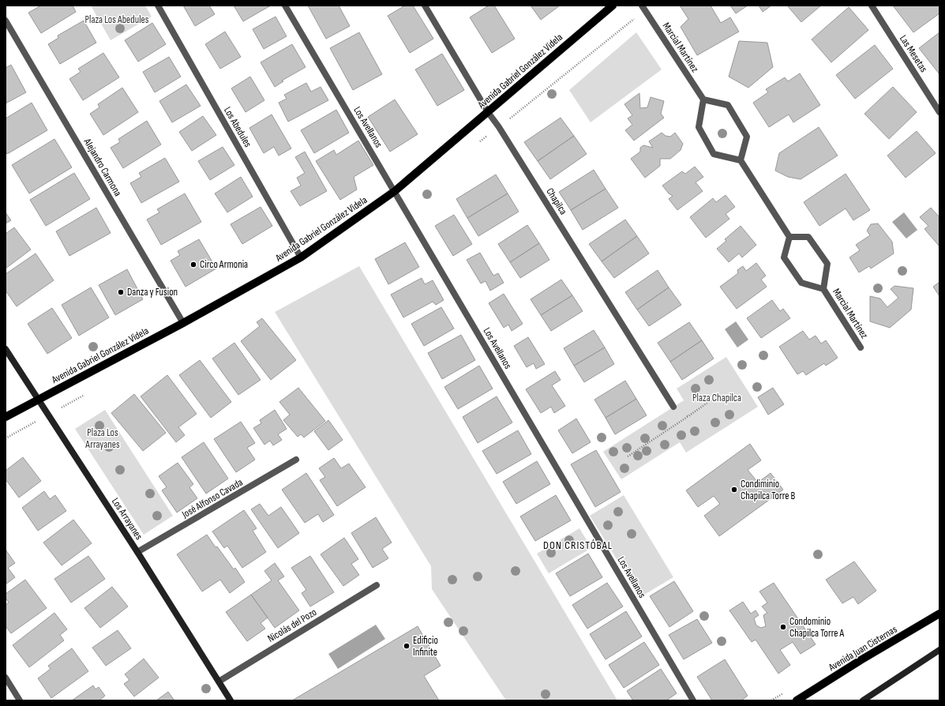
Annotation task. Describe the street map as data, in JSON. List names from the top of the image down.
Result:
{
  "streets": {
    "main road": ["Avenida Gabriel González Videla", "Avenida Juan Cisternas"],
    "street": [
      "Marcial Martínez",
      "Las Mesetas",
      "Los Abedules",
      "Los Avellanos",
      "Alejandro Carmona",
      "Chapilca",
      "José Alfonso Cavada",
      "Los Arrayanes",
      "Nicolás del Pozo"
    ]
  },
  "crossings": [
    ["Avenida Gabriel González Videla", "Los Abedules"],
    ["Avenida Gabriel González Videla", "Los Avellanos"],
    ["Avenida Gabriel González Videla", "Alejandro Carmona"],
    ["Avenida Gabriel González Videla", "Chapilca"],
    ["Avenida Gabriel González Videla", "Los Arrayanes"],
    ["José Alfonso Cavada", "Los Arrayanes"],
    ["Los Arrayanes", "Nicolás del Pozo"]
  ],
  "districts": ["DON CRISTÓBAL"],
  "parks": ["Plaza Los Abedules", "Plaza Chapilca", "Plaza Los Arrayanes"],
  "places": [
    "Circo Armonia",
    "Danza y Fusion",
    "Condiminio Chapilca Torre B",
    "Condominio Chapilca Torre A",
    "Edificio Infinite"
  ]
}
